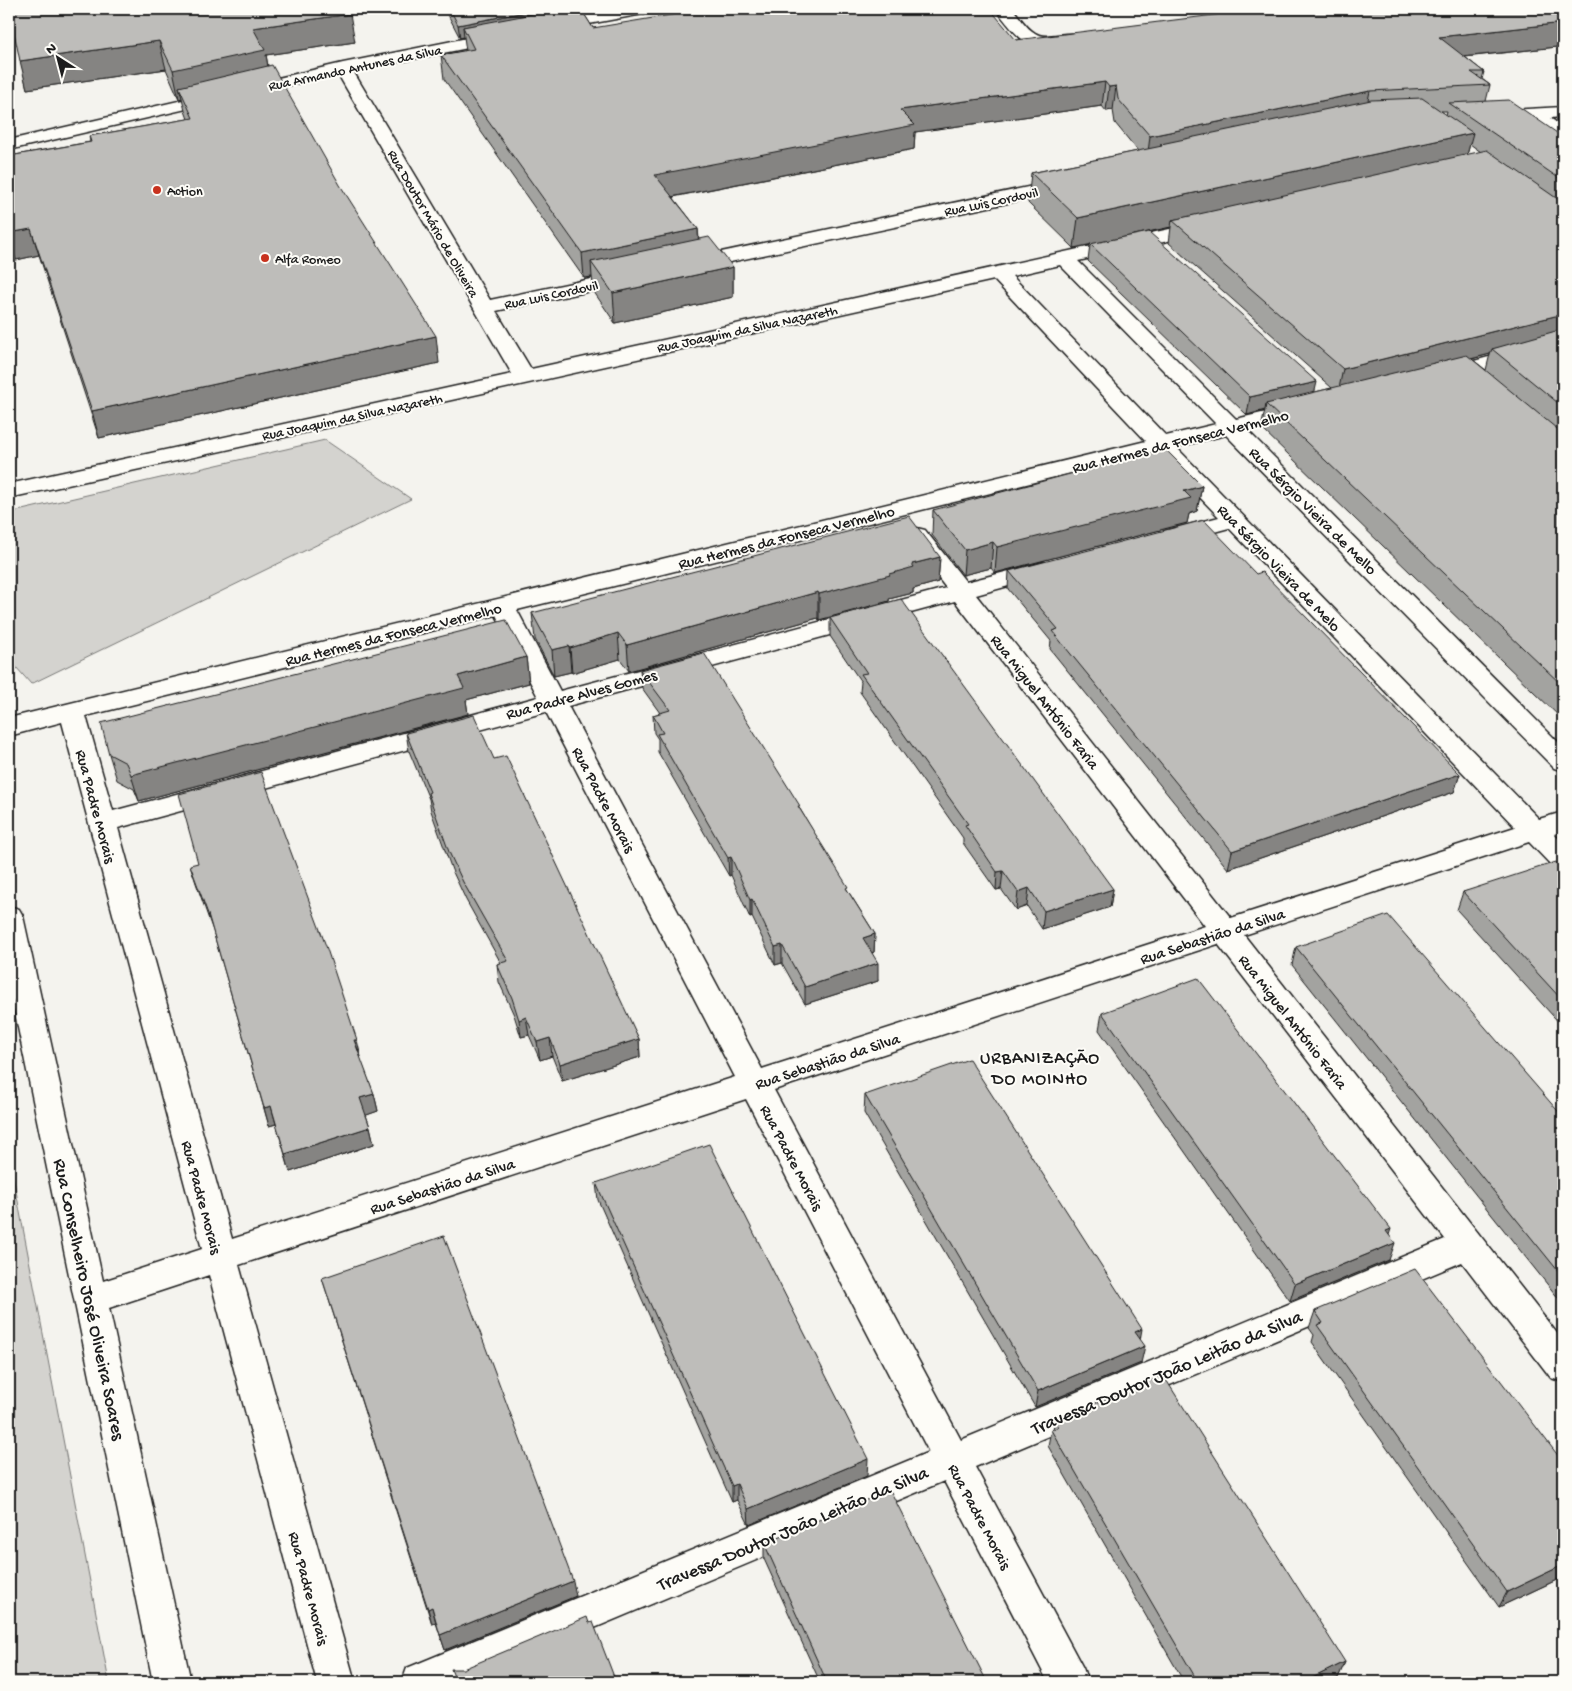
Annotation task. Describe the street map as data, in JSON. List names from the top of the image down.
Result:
{
  "streets": {
    "street": [
      "Rua Armando Antunes da Silva",
      "Rua Luis Cordovil",
      "Rua Doutor Mário de Oliveira",
      "Rua Joaquim da Silva Nazareth",
      "Rua Hermes da Fonseca Vermelho",
      "Rua Sérgio Vieira de Mello",
      "Rua Sérgio Vieira de Melo",
      "Rua Padre Alves Gomes",
      "Rua Miguel António Faria",
      "Rua Padre Morais",
      "Rua Sebastião da Silva",
      "Rua Conselheiro José Oliveira Soares",
      "Travessa Doutor João Leitão da Silva"
    ]
  },
  "crossings": [
    ["Rua Armando Antunes da Silva", "Rua Doutor Mário de Oliveira"],
    ["Rua Luis Cordovil", "Rua Doutor Mário de Oliveira"],
    ["Rua Doutor Mário de Oliveira", "Rua Joaquim da Silva Nazareth"],
    ["Rua Joaquim da Silva Nazareth", "Rua Sérgio Vieira de Mello"],
    ["Rua Joaquim da Silva Nazareth", "Rua Sérgio Vieira de Melo"],
    ["Rua Hermes da Fonseca Vermelho", "Rua Sérgio Vieira de Mello"],
    ["Rua Hermes da Fonseca Vermelho", "Rua Sérgio Vieira de Melo"],
    ["Rua Hermes da Fonseca Vermelho", "Rua Miguel António Faria"],
    ["Rua Hermes da Fonseca Vermelho", "Rua Padre Morais"],
    ["Rua Sérgio Vieira de Melo", "Rua Sebastião da Silva"],
    ["Rua Padre Alves Gomes", "Rua Miguel António Faria"],
    ["Rua Padre Alves Gomes", "Rua Padre Morais"],
    ["Rua Miguel António Faria", "Rua Sebastião da Silva"],
    ["Rua Miguel António Faria", "Travessa Doutor João Leitão da Silva"],
    ["Rua Padre Morais", "Rua Sebastião da Silva"],
    ["Rua Padre Morais", "Travessa Doutor João Leitão da Silva"],
    ["Rua Sebastião da Silva", "Rua Conselheiro José Oliveira Soares"]
  ],
  "districts": ["URBANIZAÇÃO DO MOINHO"],
  "places": ["Action", "Alfa Romeo"],
  "north": "top left"
}
